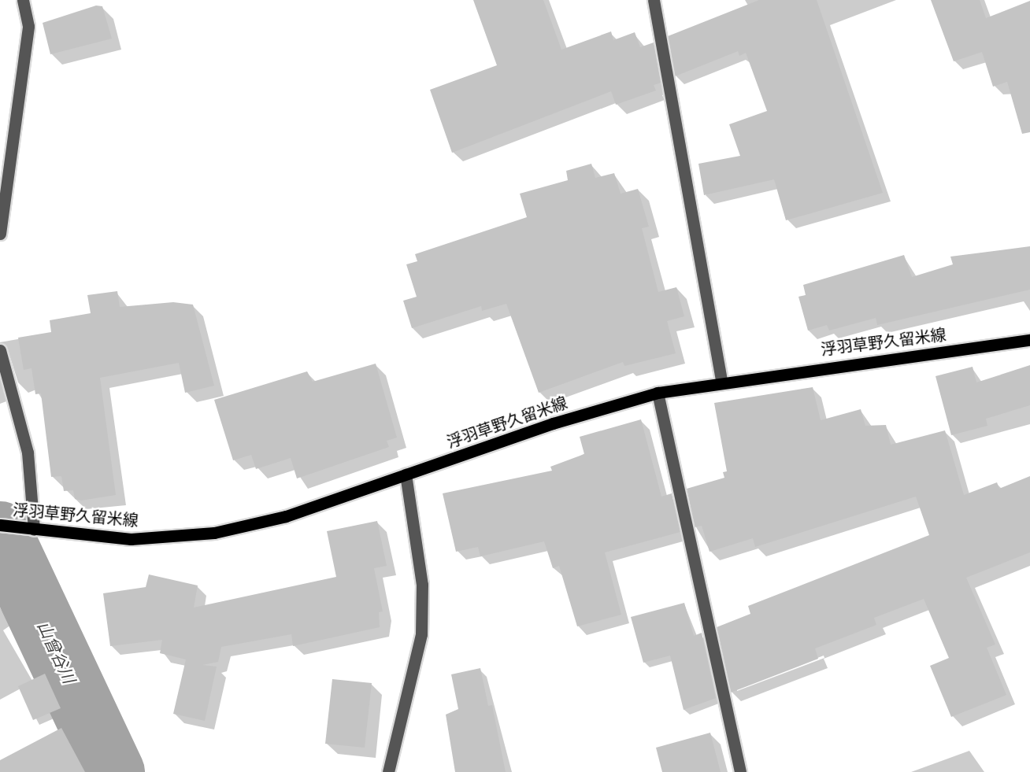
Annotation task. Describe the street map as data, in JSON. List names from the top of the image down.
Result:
{
  "streets": {
    "main road": ["浮羽草野久留米線"]
  },
  "water": ["山曾谷川"]
}
